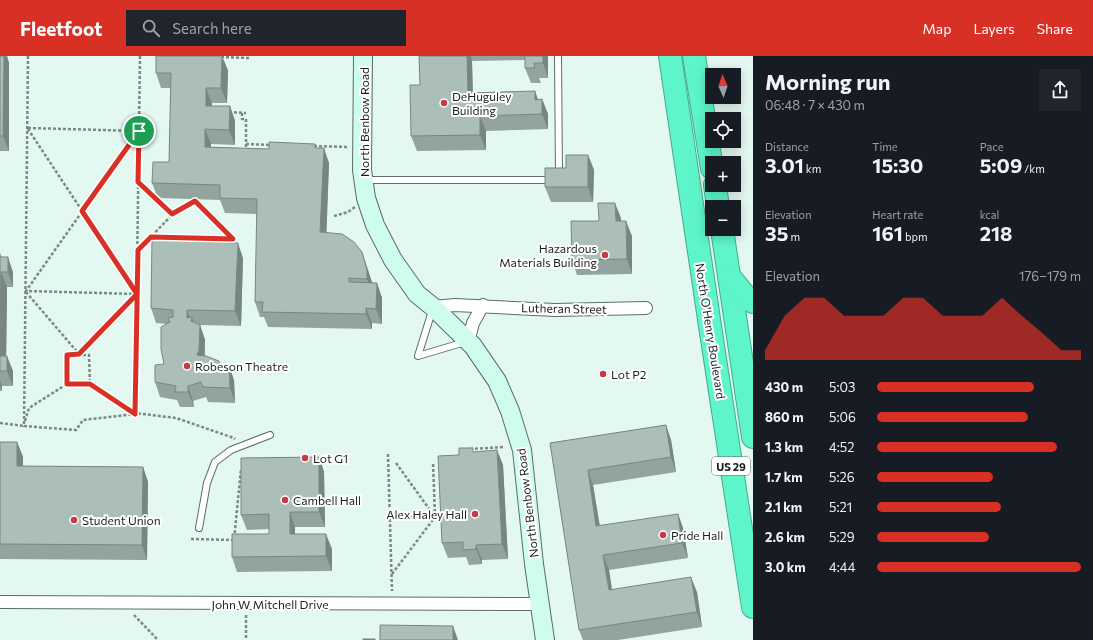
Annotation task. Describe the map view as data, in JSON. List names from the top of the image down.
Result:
{
  "streets": {
    "highway": ["North O'Henry Boulevard", "US 29"],
    "street": ["North Benbow Road", "Lutheran Street", "John W Mitchell Drive"]
  },
  "crossings": [
    ["North Benbow Road", "Lutheran Street"],
    ["North Benbow Road", "John W Mitchell Drive"]
  ],
  "places": [
    "DeHuguley Building",
    "Hazardous Materials Building",
    "Robeson Theatre",
    "Lot P2",
    "Lot G1",
    "Cambell Hall",
    "Alex Haley Hall",
    "Student Union",
    "Pride Hall"
  ],
  "north": "top",
  "page": {
    "header": "Fleetfoot",
    "search": "Search here",
    "nav": ["Map", "Layers", "Share"],
    "heading": ["Morning run", "06:48 · 7 × 430 m"],
    "map_buttons": ["+", "−"],
    "stats": [
      ["Distance", "3.01 km"],
      ["Time", "15:30"],
      ["Pace", "5:09 /km"],
      ["Elevation", "35 m"],
      ["Heart rate", "161 bpm"],
      ["kcal", "218"]
    ],
    "chart": ["Elevation", "176–179 m"],
    "list": [
      {
        "name": "430 m",
        "note": "5:03"
      },
      {
        "name": "860 m",
        "note": "5:06"
      },
      {
        "name": "1.3 km",
        "note": "4:52"
      },
      {
        "name": "1.7 km",
        "note": "5:26"
      },
      {
        "name": "2.1 km",
        "note": "5:21"
      },
      {
        "name": "2.6 km",
        "note": "5:29"
      },
      {
        "name": "3.0 km",
        "note": "4:44"
      }
    ]
  }
}
